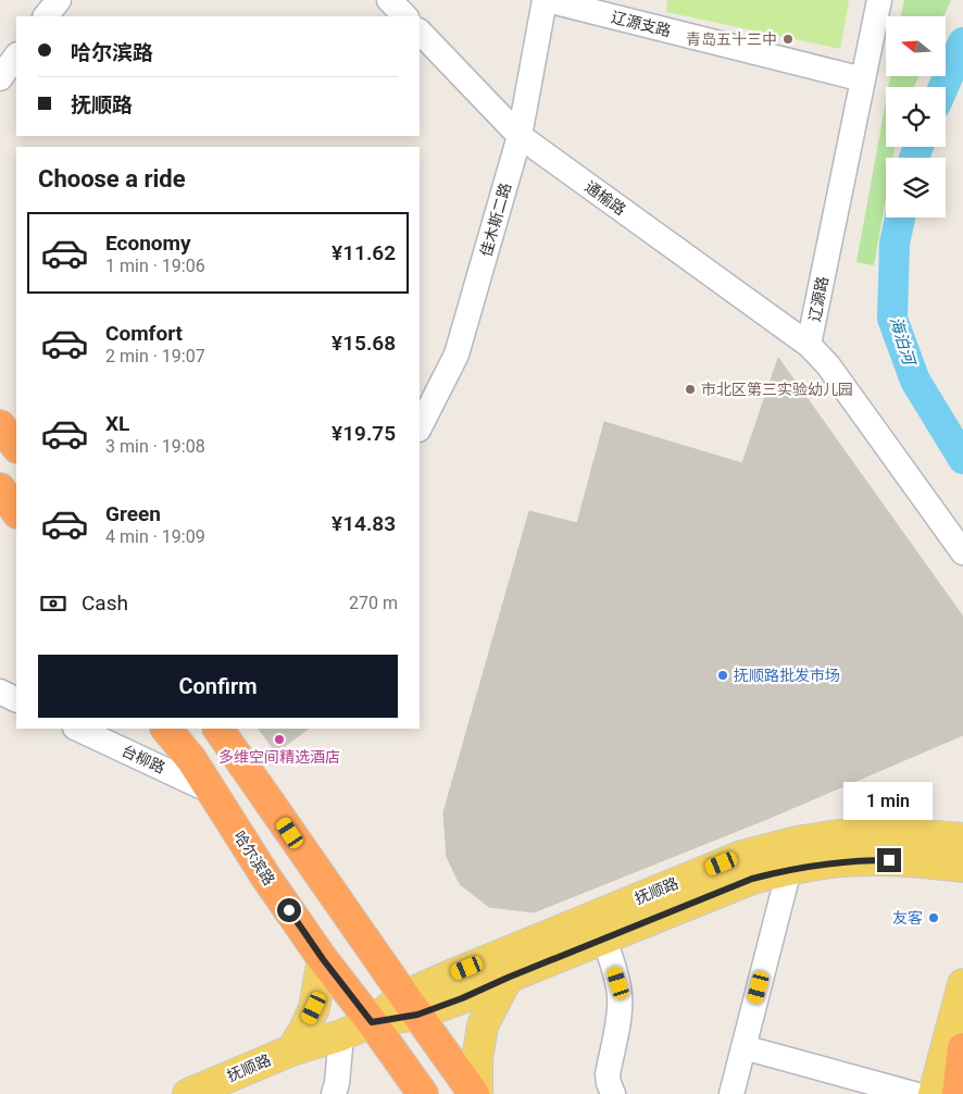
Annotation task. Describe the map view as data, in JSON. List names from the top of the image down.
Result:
{
  "streets": {
    "highway": ["哈尔滨路"],
    "main road": ["抚顺路"],
    "street": [
      "辽源支路",
      "通榆路",
      "佳木斯二路",
      "辽源路",
      "台柳路"
    ]
  },
  "crossings": [
    ["辽源支路", "佳木斯二路"],
    ["辽源支路", "辽源路"],
    ["通榆路", "佳木斯二路"],
    ["通榆路", "辽源路"],
    ["台柳路", "哈尔滨路"],
    ["哈尔滨路", "抚顺路"]
  ],
  "water": ["海泊河"],
  "places": [
    "青岛五十三中",
    "市北区第三实验幼儿园",
    "抚顺路批发市场",
    "多维空间精选酒店",
    "友客"
  ],
  "north": "left",
  "page": {
    "banner": ["哈尔滨路", "抚顺路"],
    "heading": "Choose a ride",
    "list": [
      {
        "name": "Economy",
        "note": "1 min · 19:06",
        "value": "¥11.62"
      },
      {
        "name": "Comfort",
        "note": "2 min · 19:07",
        "value": "¥15.68"
      },
      {
        "name": "XL",
        "note": "3 min · 19:08",
        "value": "¥19.75"
      },
      {
        "name": "Green",
        "note": "4 min · 19:09",
        "value": "¥14.83"
      }
    ],
    "pay": ["Cash", "270 m"],
    "buttons": "Confirm",
    "bubble": "1 min"
  }
}
